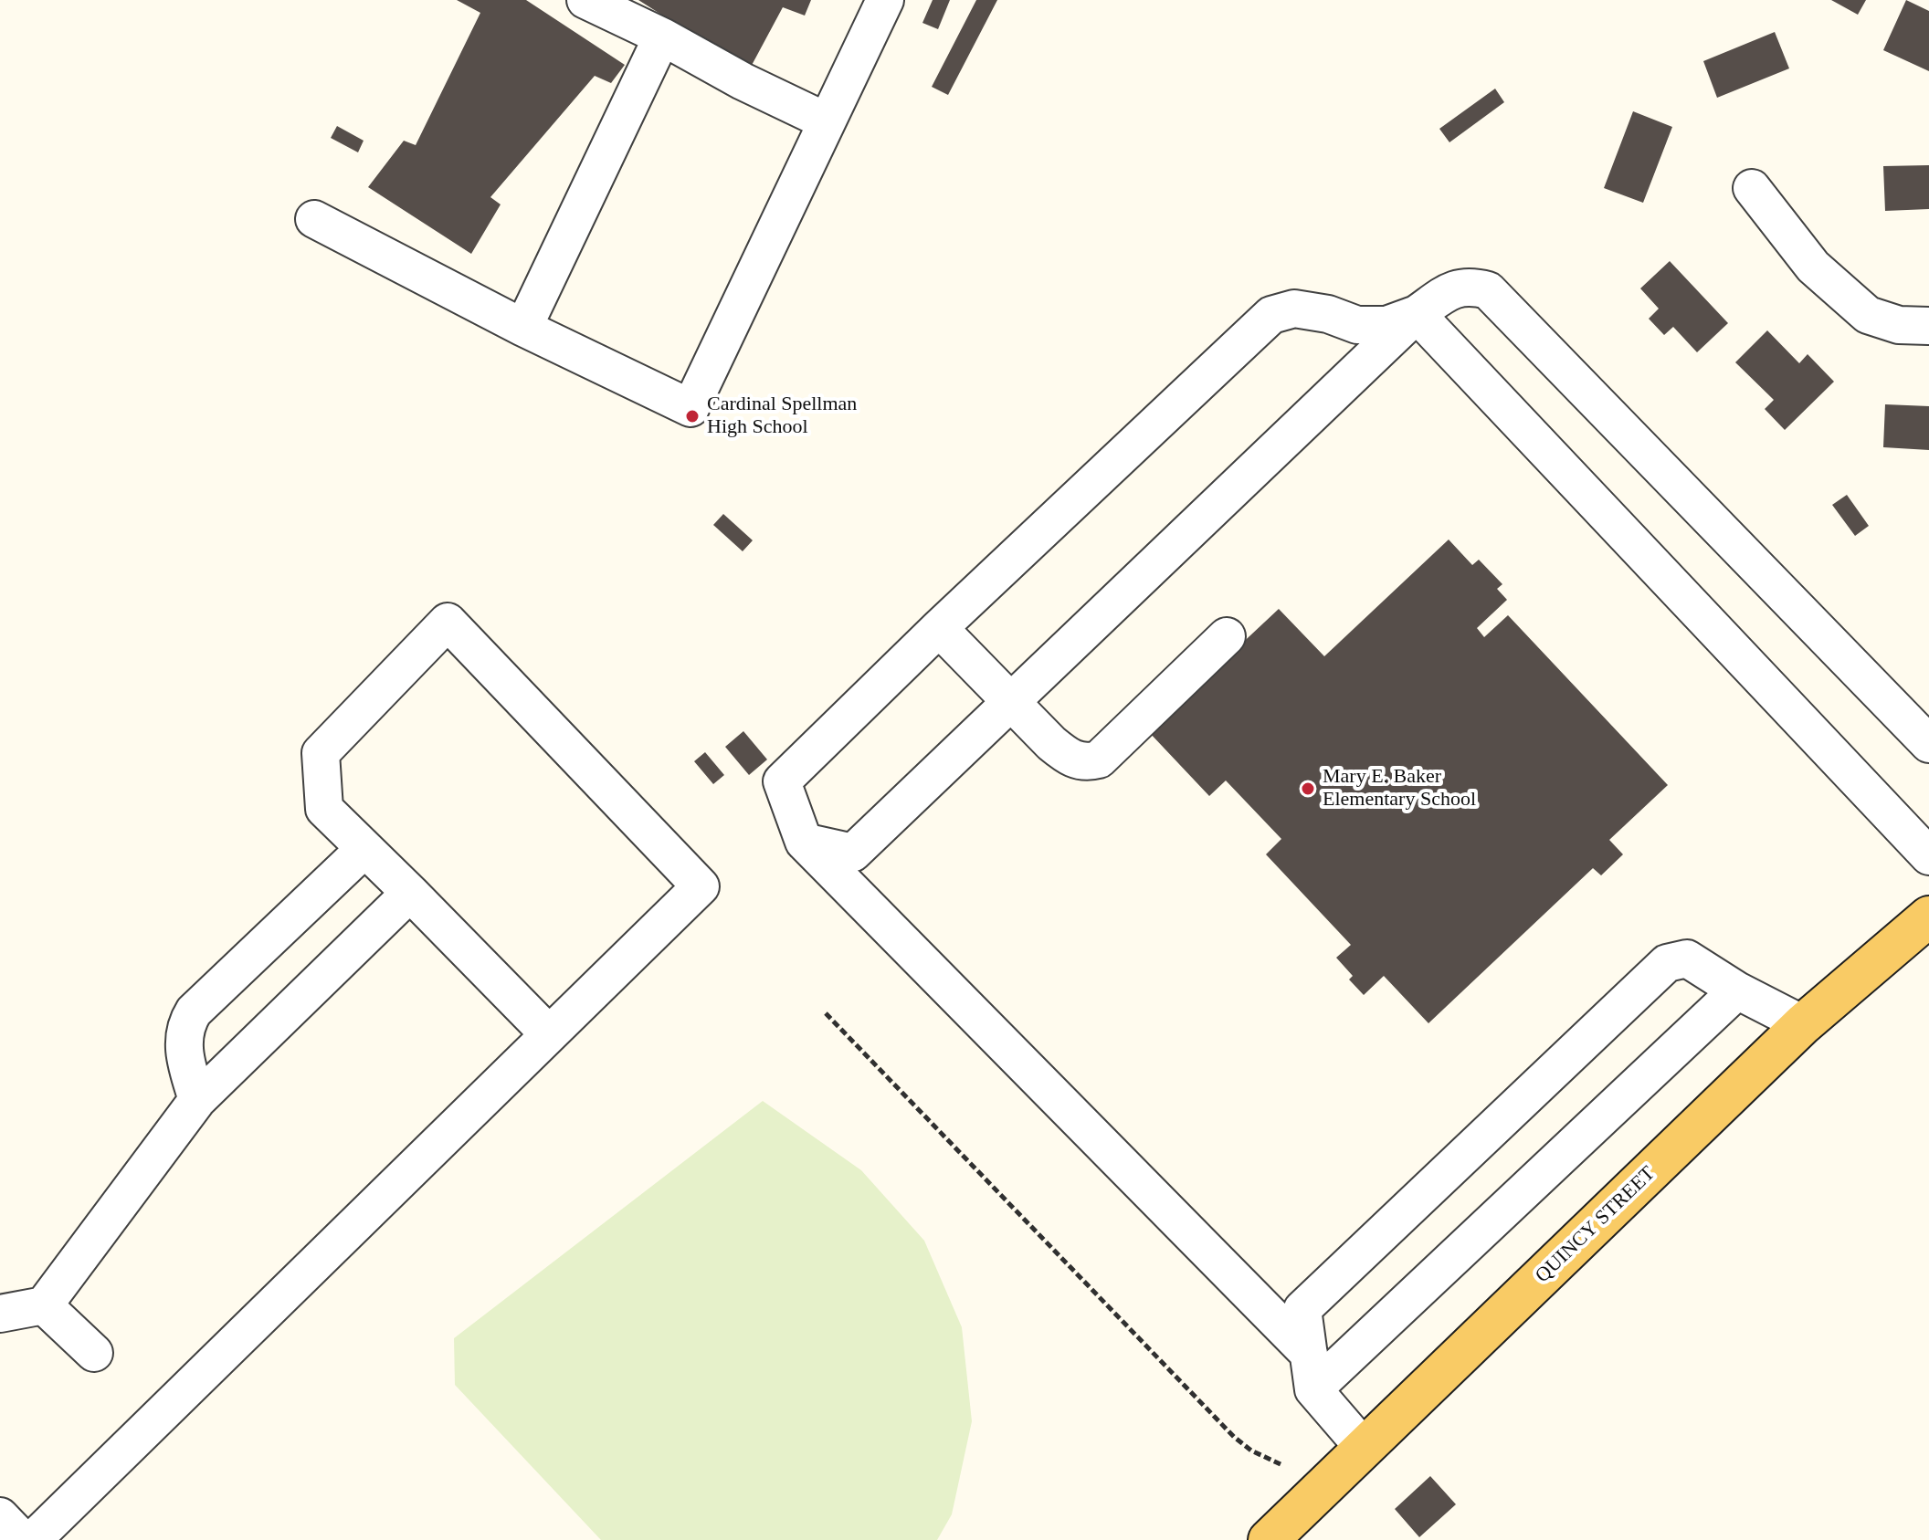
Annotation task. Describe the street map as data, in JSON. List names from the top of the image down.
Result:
{
  "streets": {
    "main road": ["QUINCY STREET"]
  },
  "places": ["Cardinal Spellman High School", "Mary E. Baker Elementary School"]
}
